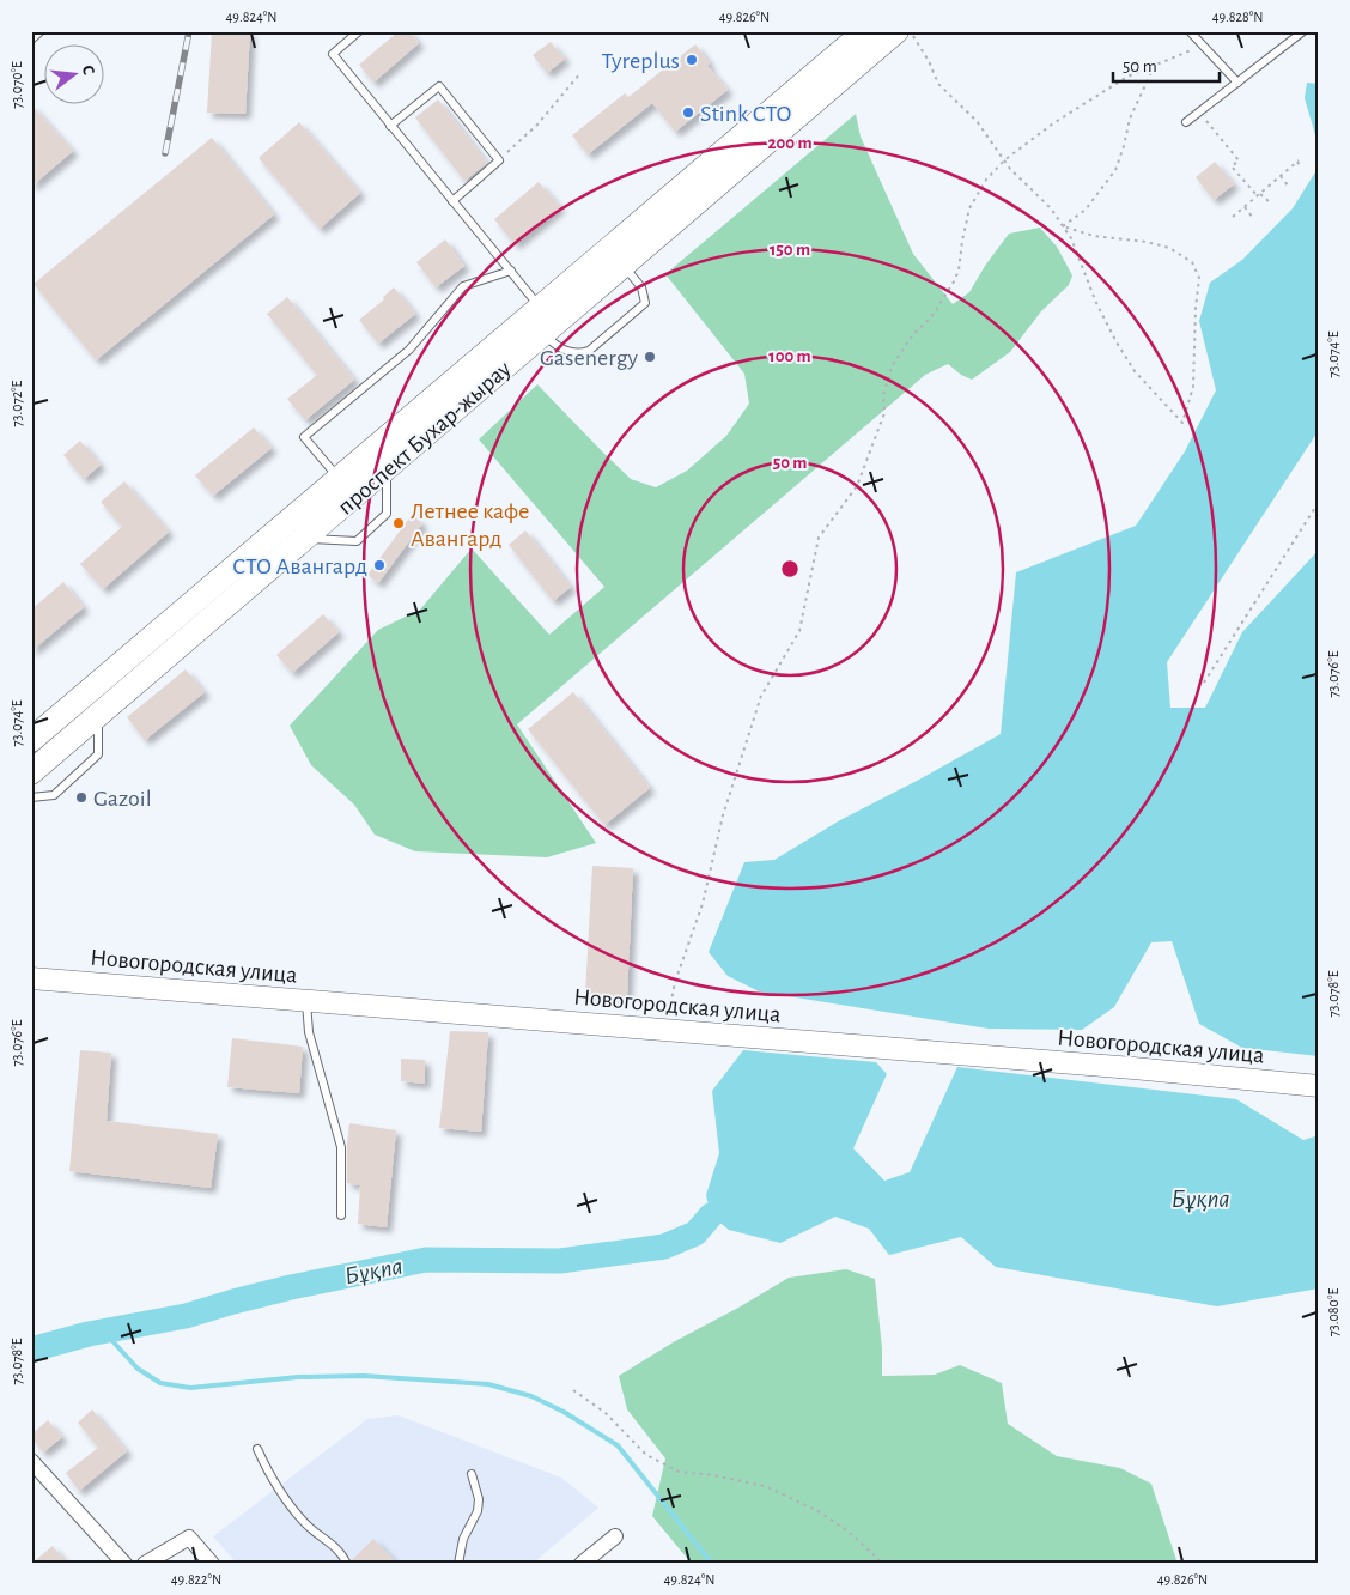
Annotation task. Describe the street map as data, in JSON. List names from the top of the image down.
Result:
{
  "streets": {
    "main road": ["проспект Бухар-жырау"],
    "street": ["Новогородская улица"]
  },
  "water": ["Бұқпа"],
  "places": [
    "Tyreplus",
    "Stink СТО",
    "Gasenergy",
    "Летнее кафе Авангард",
    "СТО Авангард",
    "Gazoil"
  ],
  "scale_bar": "50 m",
  "north": "right",
  "coordinates": [
    "49.824°N",
    "49.826°N",
    "49.828°N",
    "73.070°E",
    "73.074°E",
    "73.072°E",
    "73.076°E",
    "73.078°E",
    "73.080°E",
    "49.822°N"
  ],
  "rings": [
    "200 m",
    "150 m",
    "100 m",
    "50 m"
  ]
}
